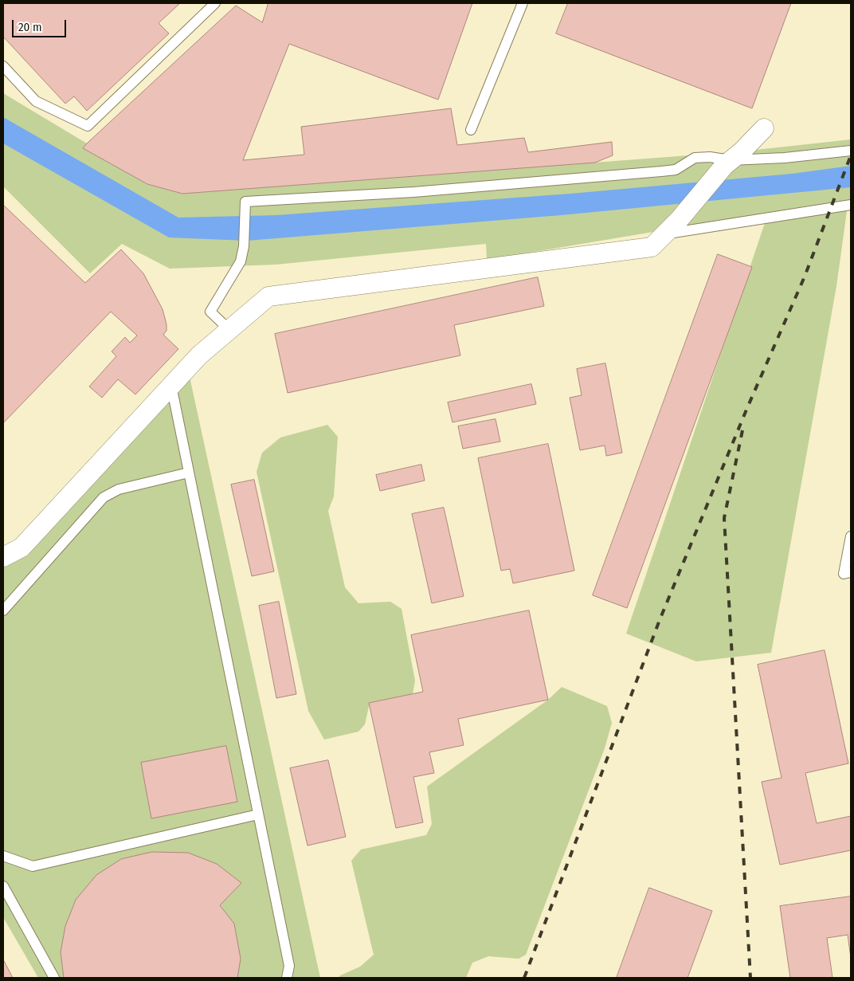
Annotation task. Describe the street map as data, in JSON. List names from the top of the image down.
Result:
{
  "scale_bar": "20 m"
}
